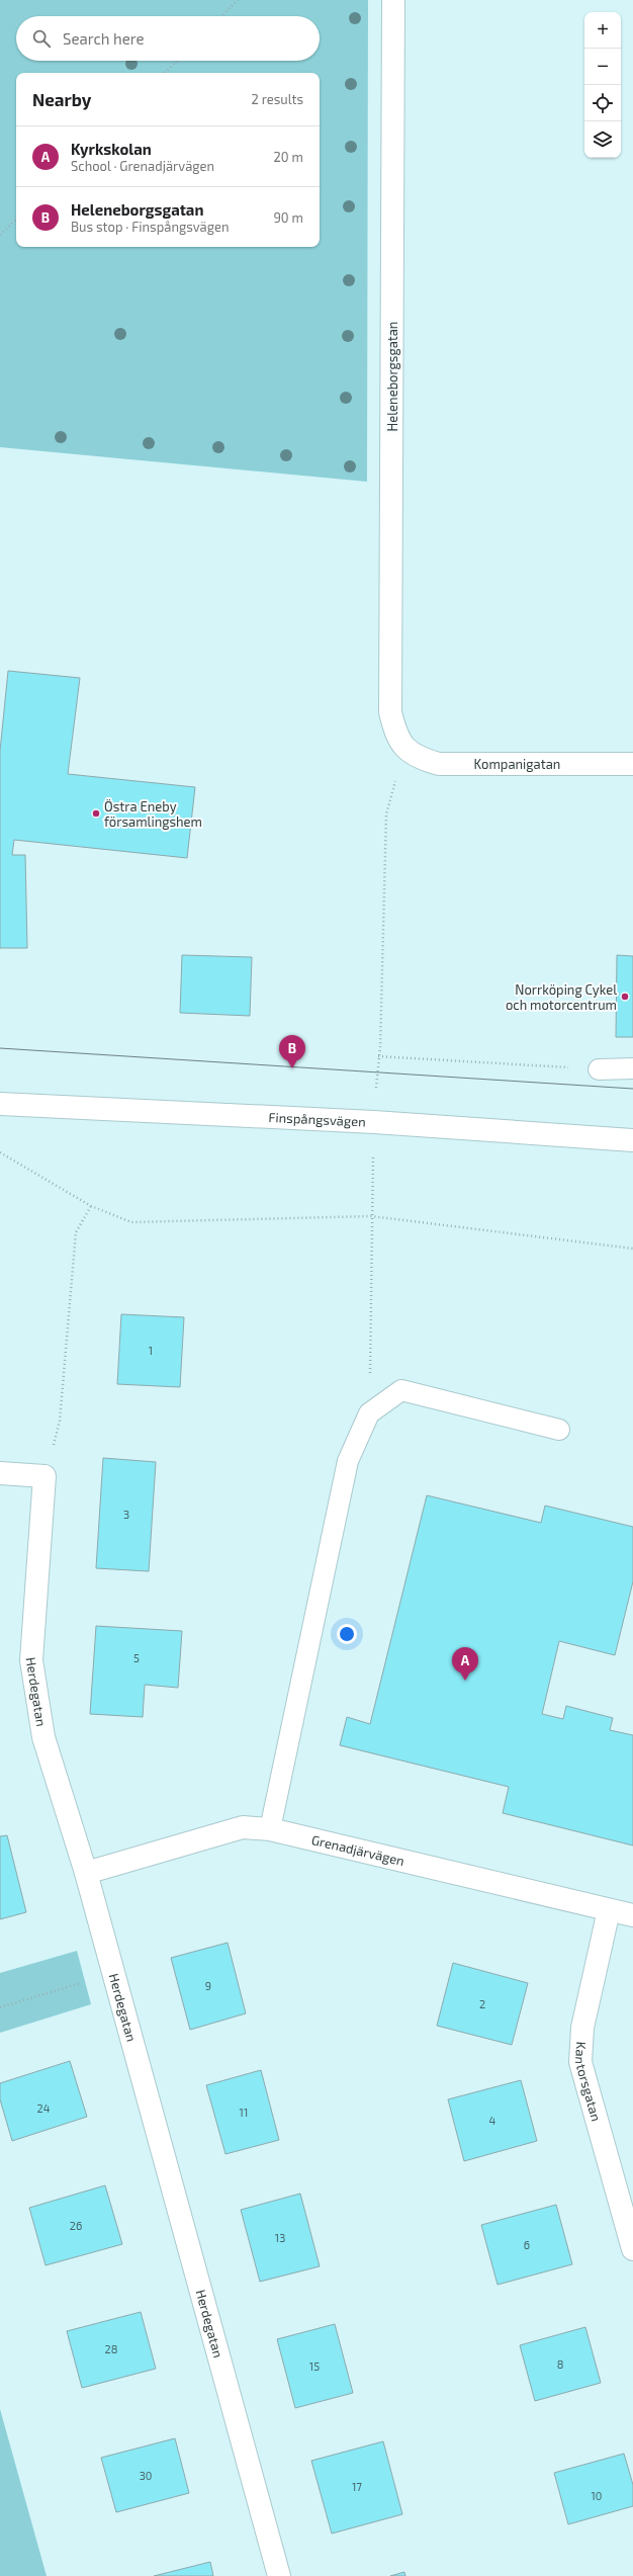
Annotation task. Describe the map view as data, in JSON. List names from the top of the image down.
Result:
{
  "streets": {
    "street": [
      "Heleneborgsgatan",
      "Kompanigatan",
      "Finspångsvägen",
      "Herdegatan",
      "Grenadjärvägen",
      "Kantorsgatan"
    ]
  },
  "crossings": [
    ["Heleneborgsgatan", "Kompanigatan"],
    ["Herdegatan", "Grenadjärvägen"],
    ["Grenadjärvägen", "Kantorsgatan"]
  ],
  "places": ["Östra Eneby församlingshem", "Norrköping Cykel och motorcentrum"],
  "house_numbers": [
    "1",
    "3",
    "5",
    "9",
    "2",
    "24",
    "11",
    "4",
    "26",
    "13",
    "6",
    "28",
    "8",
    "15",
    "30",
    "17",
    "10"
  ],
  "page": {
    "map_buttons": ["+", "−"],
    "search": "Search here",
    "heading": ["Nearby", "2 results"],
    "list": [
      {
        "mark": "A",
        "name": "Kyrkskolan",
        "note": "School · Grenadjärvägen",
        "value": "20 m"
      },
      {
        "mark": "B",
        "name": "Heleneborgsgatan",
        "note": "Bus stop · Finspångsvägen",
        "value": "90 m"
      }
    ],
    "pins": ["B", "A"]
  }
}
